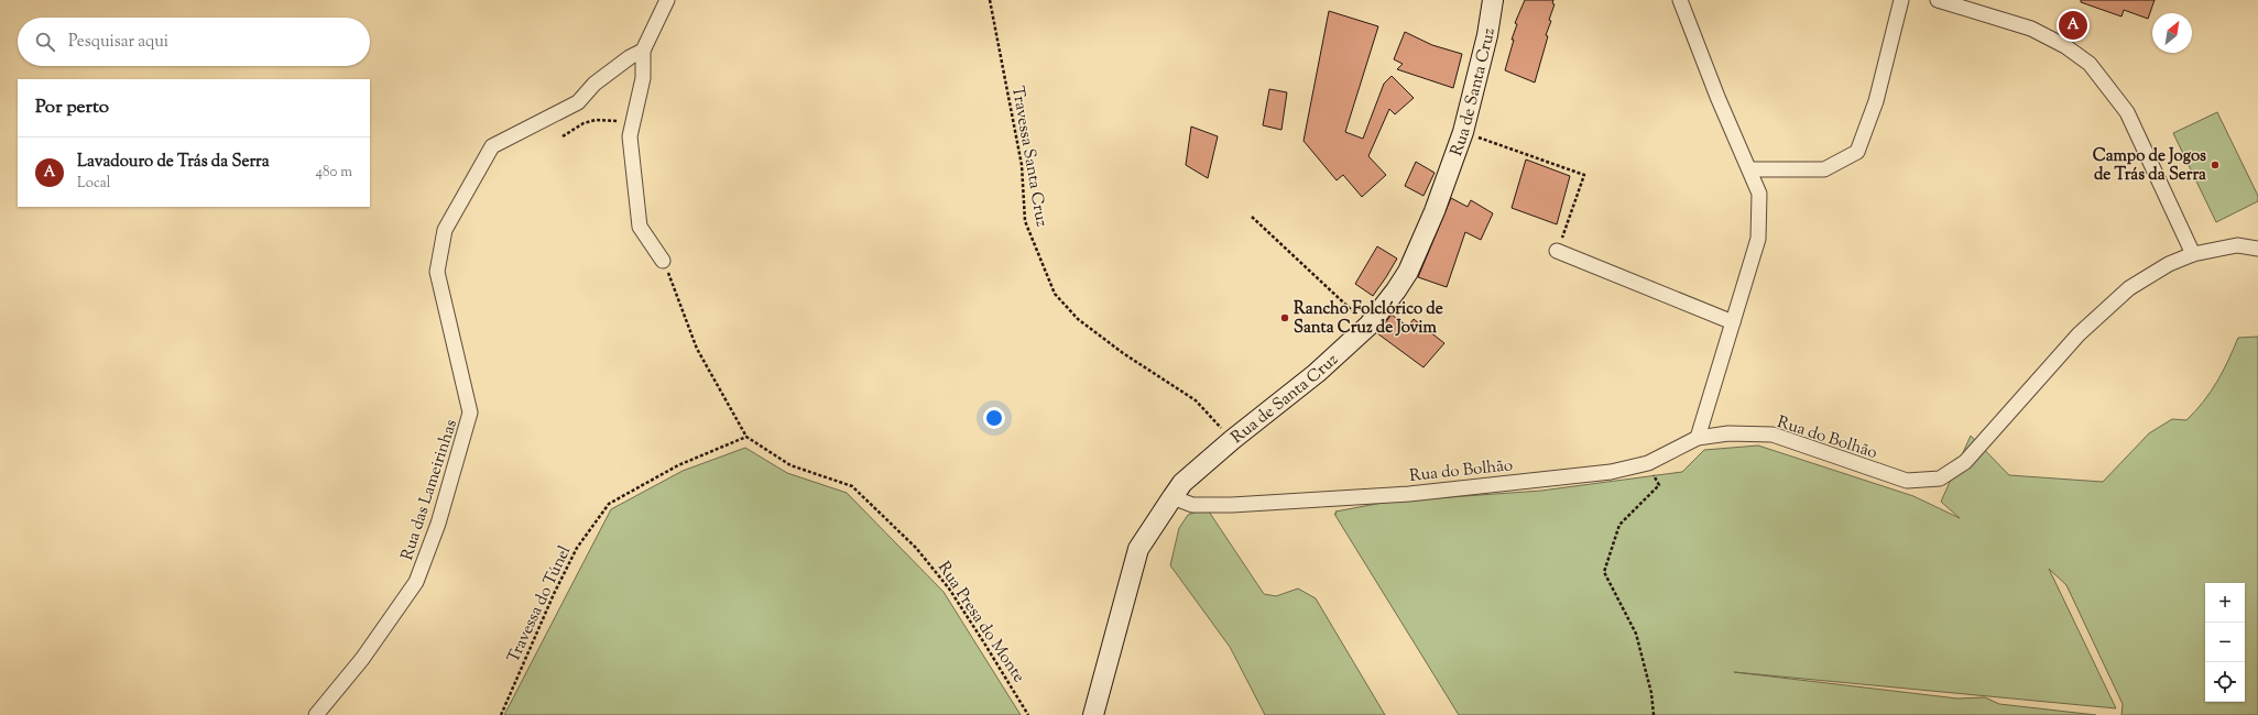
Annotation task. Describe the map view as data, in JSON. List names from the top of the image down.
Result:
{
  "streets": {
    "main road": ["Rua de Santa Cruz"],
    "street": ["Rua do Bolhão", "Rua das Lameirinhas"],
    "path": ["Travessa Santa Cruz", "Travessa do Túnel", "Rua Presa do Monte"]
  },
  "crossings": [
    ["Rua de Santa Cruz", "Travessa Santa Cruz"],
    ["Rua de Santa Cruz", "Rua do Bolhão"],
    ["Travessa do Túnel", "Rua Presa do Monte"]
  ],
  "places": ["Campo de Jogos de Trás da Serra", "Rancho Folclórico de Santa Cruz de Jovim"],
  "north": "top right",
  "page": {
    "pins": "A",
    "search": "Pesquisar aqui",
    "heading": "Por perto",
    "list": [
      {
        "mark": "A",
        "name": "Lavadouro de Trás da Serra",
        "note": "Local",
        "value": "480 m"
      }
    ],
    "map_buttons": ["+", "−"]
  }
}
